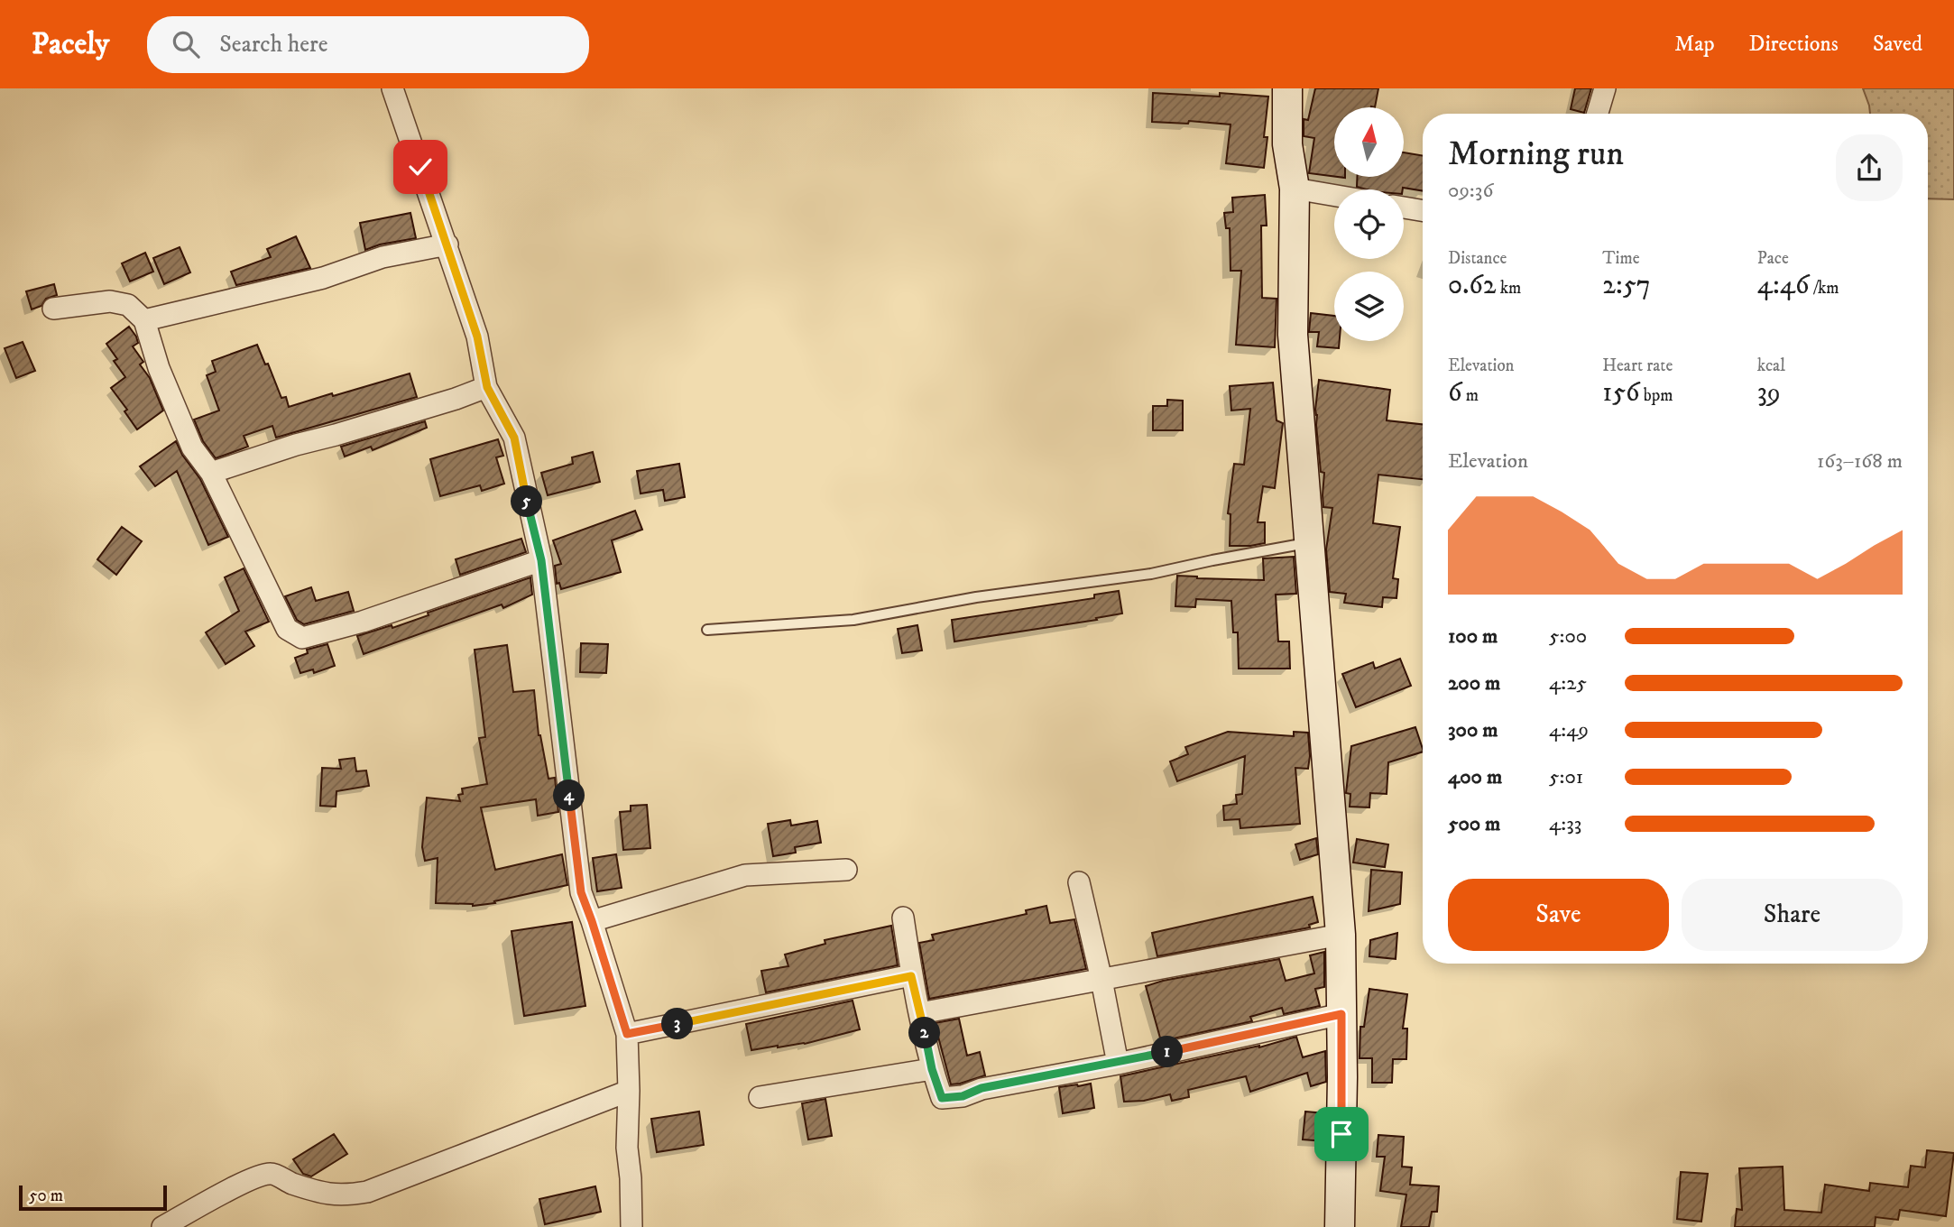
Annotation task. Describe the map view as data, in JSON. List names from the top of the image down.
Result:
{
  "scale_bar": "50 m",
  "north": "top",
  "page": {
    "header": "Pacely",
    "search": "Search here",
    "nav": ["Map", "Directions", "Saved"],
    "heading": ["Morning run", "09:36"],
    "stats": [
      ["Distance", "0.62 km"],
      ["Time", "2:57"],
      ["Pace", "4:46 /km"],
      ["Elevation", "6 m"],
      ["Heart rate", "156 bpm"],
      ["kcal", "39"]
    ],
    "chart": ["Elevation", "163–168 m"],
    "pins": [
      "5",
      "4",
      "3",
      "2",
      "1"
    ],
    "list": [
      {
        "name": "100 m",
        "note": "5:00"
      },
      {
        "name": "200 m",
        "note": "4:25"
      },
      {
        "name": "300 m",
        "note": "4:49"
      },
      {
        "name": "400 m",
        "note": "5:01"
      },
      {
        "name": "500 m",
        "note": "4:33"
      }
    ],
    "buttons": ["Save", "Share"],
    "scale": "50 m"
  }
}
